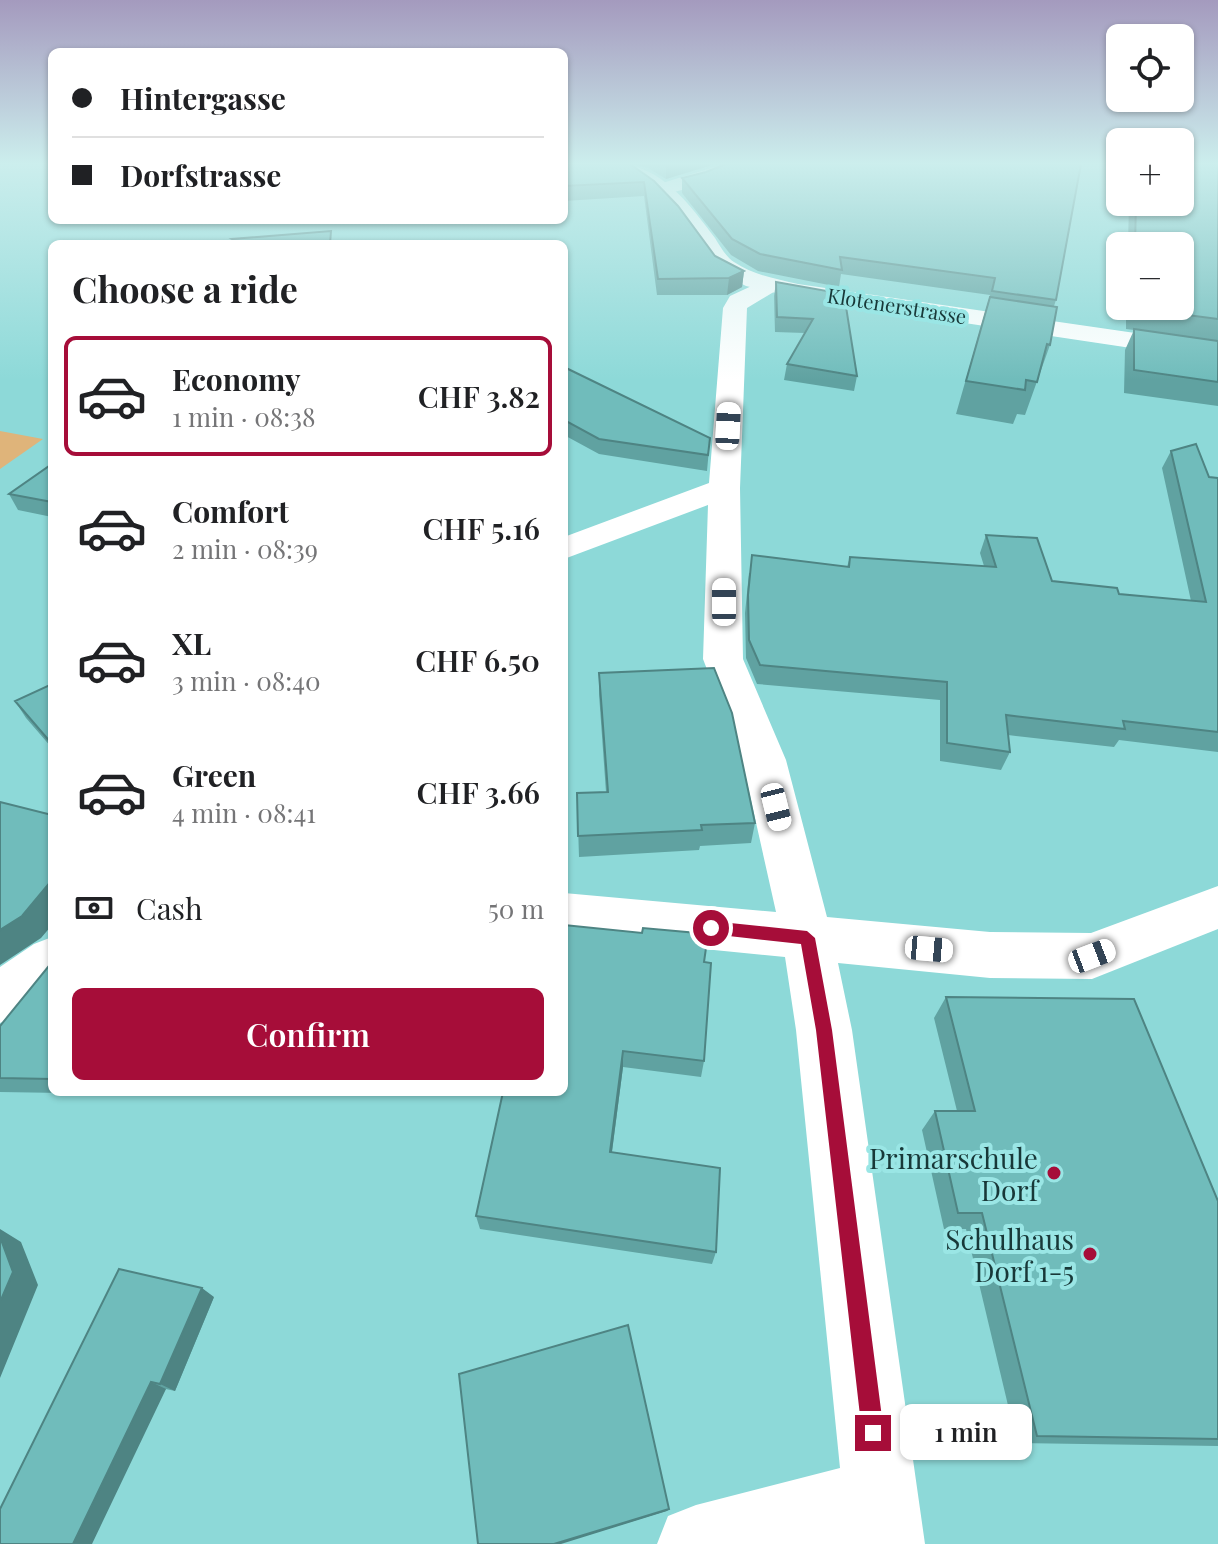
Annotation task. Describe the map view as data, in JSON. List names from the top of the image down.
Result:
{
  "streets": {
    "street": ["Klotenerstrasse"]
  },
  "places": ["Primarschule Dorf", "Schulhaus Dorf 1-5"],
  "page": {
    "map_buttons": ["+", "−"],
    "banner": ["Hintergasse", "Dorfstrasse"],
    "heading": "Choose a ride",
    "list": [
      {
        "name": "Economy",
        "note": "1 min · 08:38",
        "value": "CHF 3.82"
      },
      {
        "name": "Comfort",
        "note": "2 min · 08:39",
        "value": "CHF 5.16"
      },
      {
        "name": "XL",
        "note": "3 min · 08:40",
        "value": "CHF 6.50"
      },
      {
        "name": "Green",
        "note": "4 min · 08:41",
        "value": "CHF 3.66"
      }
    ],
    "pay": ["Cash", "50 m"],
    "buttons": "Confirm",
    "bubble": "1 min"
  }
}
